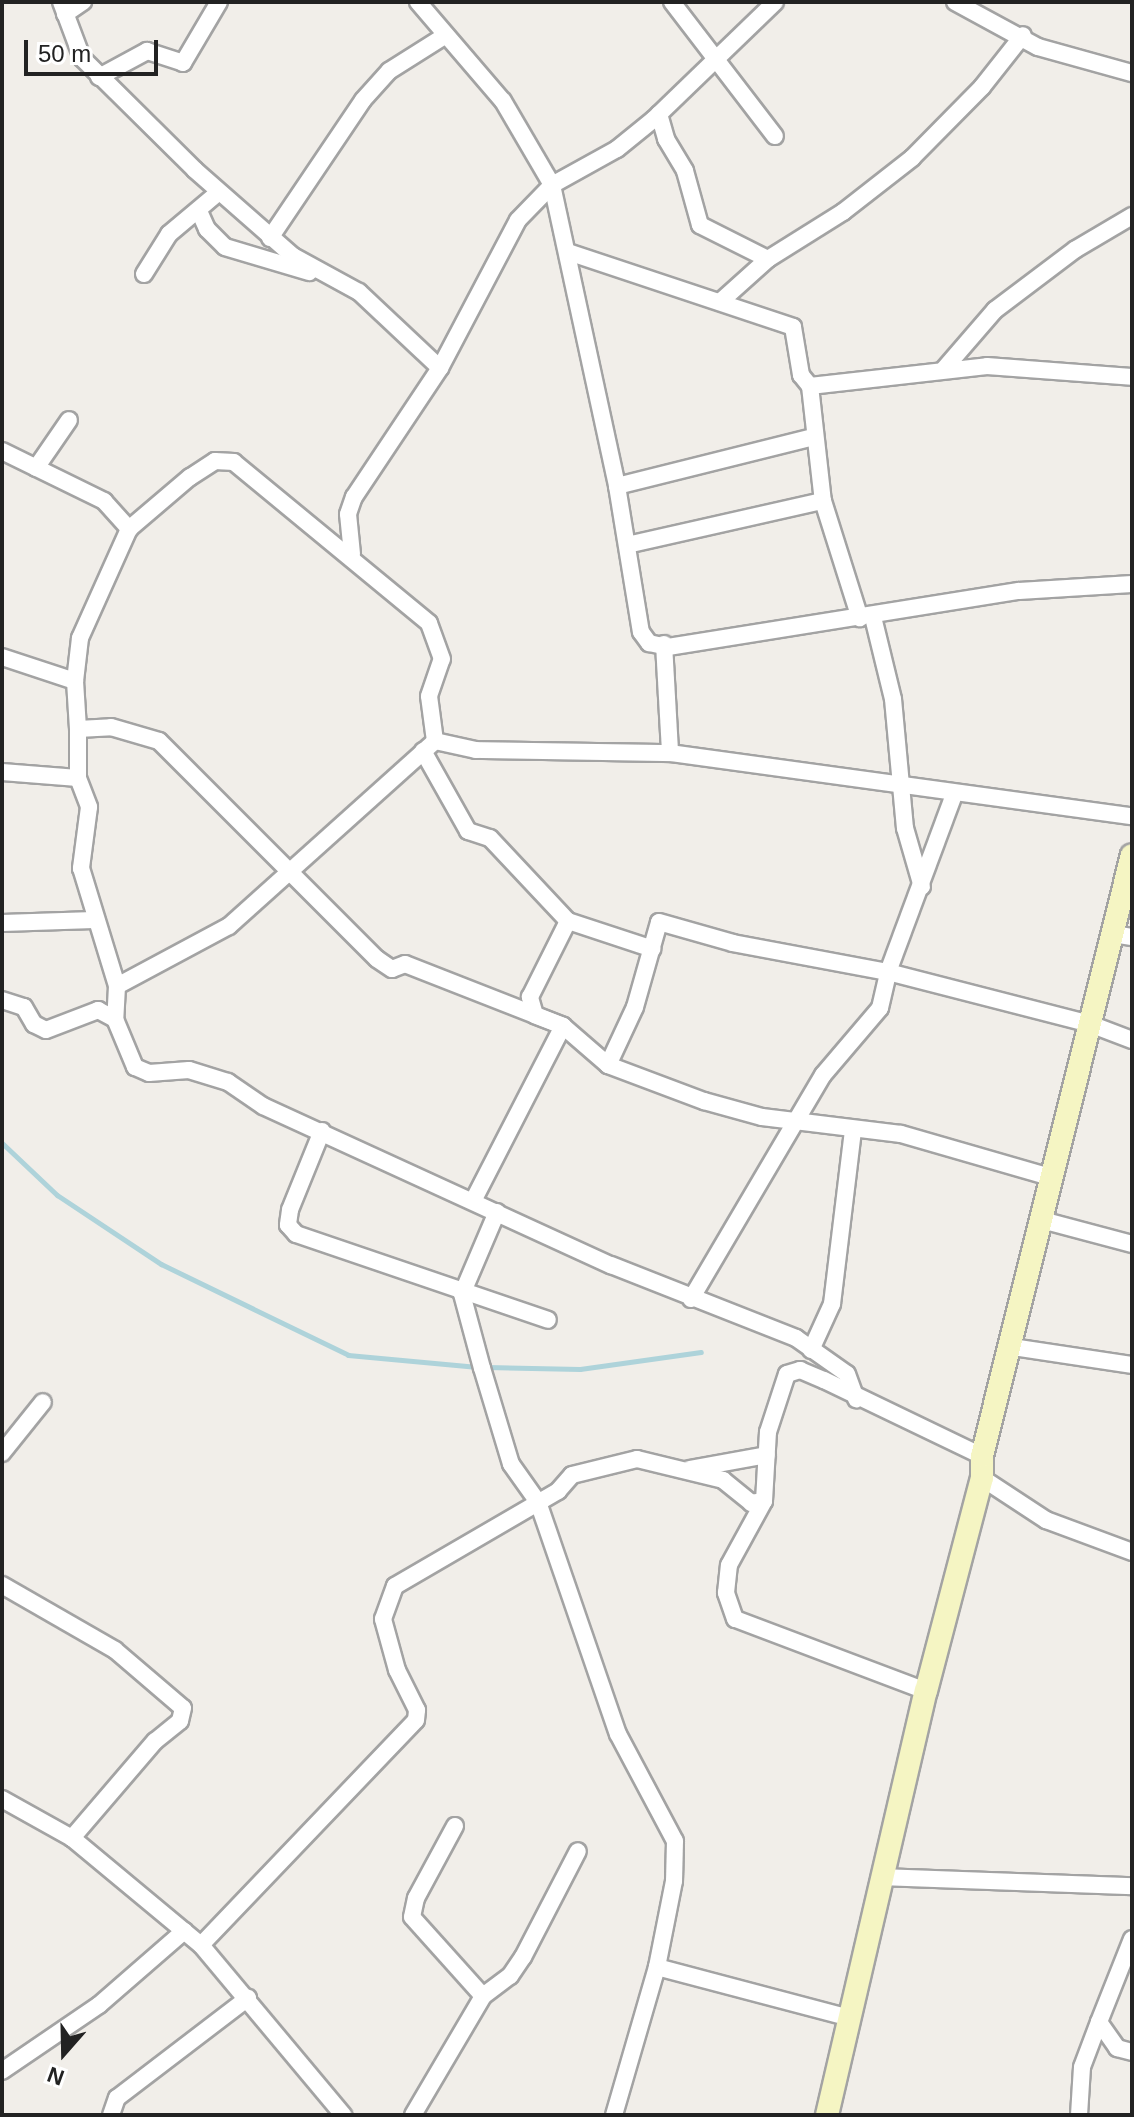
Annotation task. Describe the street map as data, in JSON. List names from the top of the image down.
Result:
{
  "scale_bar": "50 m",
  "north": "bottom"
}
